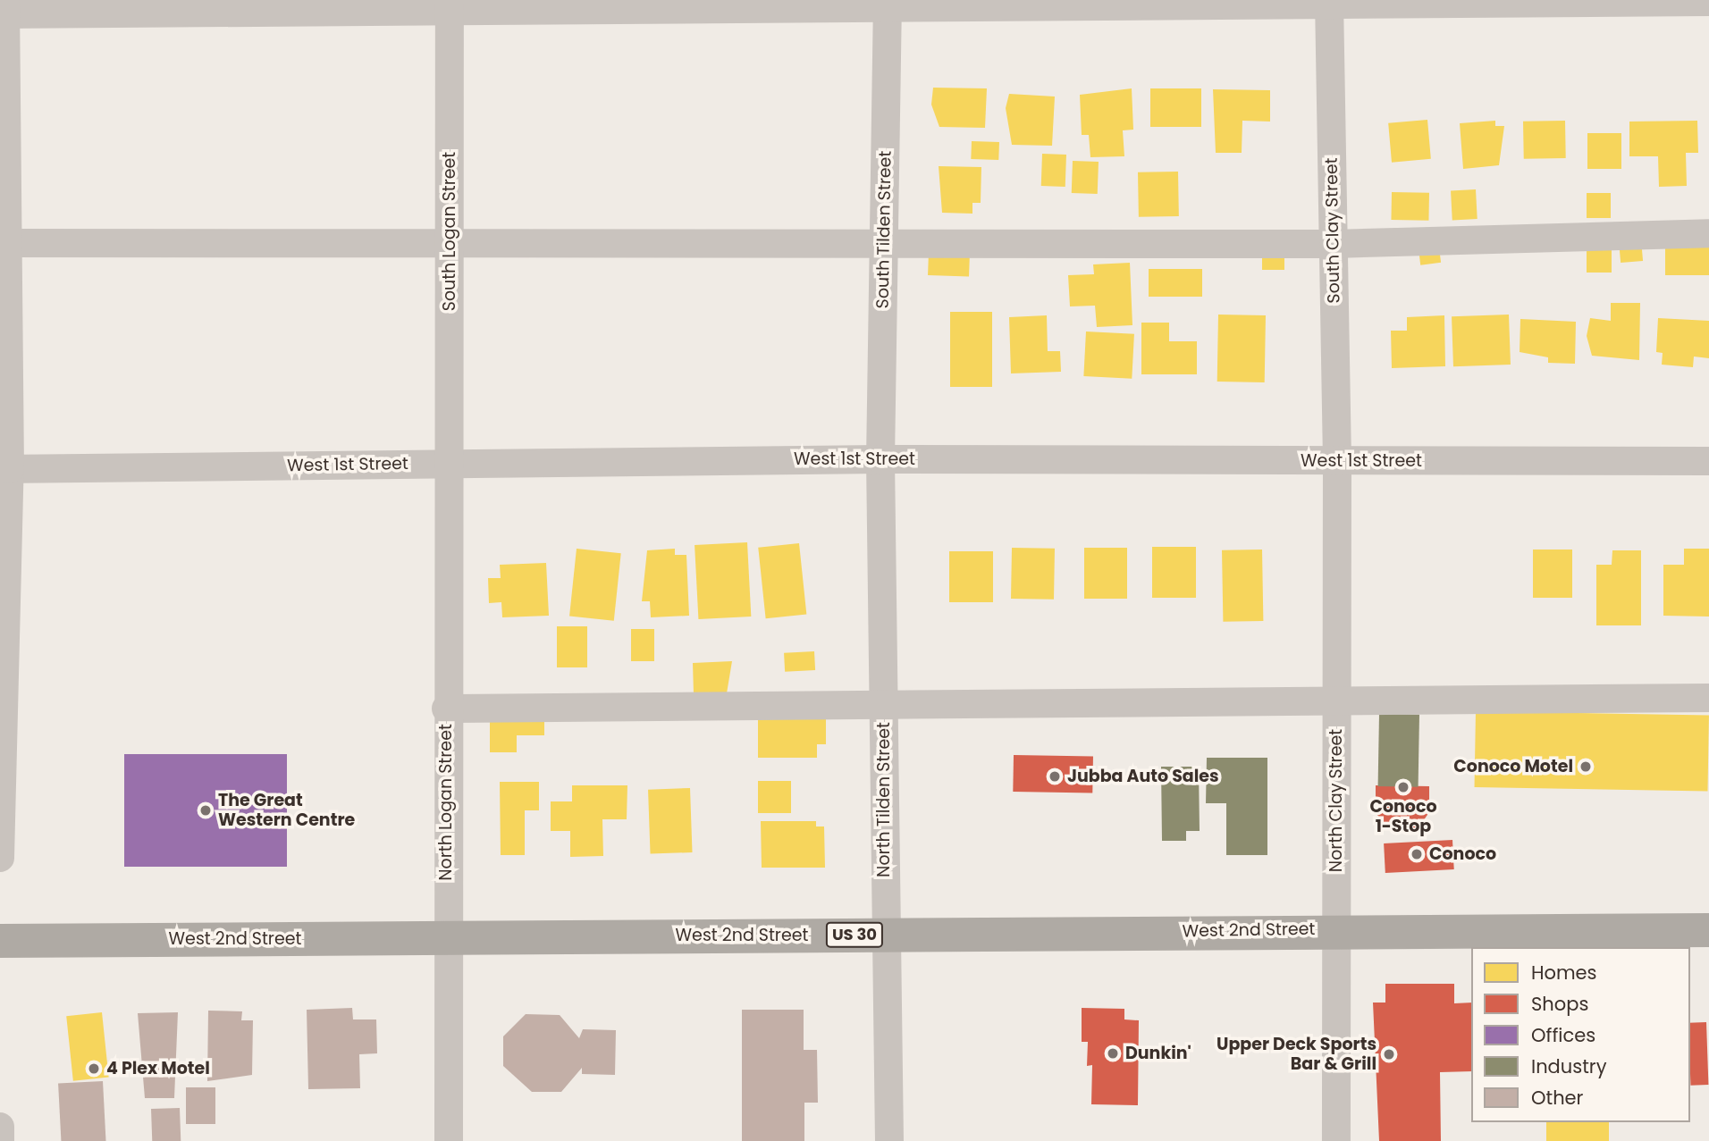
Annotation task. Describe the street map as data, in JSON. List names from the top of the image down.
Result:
{
  "streets": {
    "highway": ["West 2nd Street", "US 30"],
    "street": [
      "South Tilden Street",
      "South Clay Street",
      "South Logan Street",
      "West 1st Street",
      "North Tilden Street",
      "North Clay Street",
      "North Logan Street"
    ]
  },
  "crossings": [
    ["South Tilden Street", "West 1st Street"],
    ["South Tilden Street", "North Tilden Street"],
    ["South Clay Street", "West 1st Street"],
    ["South Clay Street", "North Clay Street"],
    ["South Logan Street", "West 1st Street"],
    ["South Logan Street", "North Logan Street"],
    ["West 1st Street", "North Tilden Street"],
    ["West 1st Street", "North Clay Street"],
    ["West 1st Street", "North Logan Street"],
    ["North Tilden Street", "West 2nd Street"],
    ["North Clay Street", "West 2nd Street"],
    ["North Logan Street", "West 2nd Street"]
  ],
  "places": [
    "Conoco Motel",
    "Jubba Auto Sales",
    "Conoco 1-Stop",
    "The Great Western Centre",
    "Conoco",
    "Dunkin'",
    "Upper Deck Sports Bar & Grill",
    "4 Plex Motel"
  ],
  "legend": [
    "Homes",
    "Shops",
    "Offices",
    "Industry",
    "Other"
  ]
}
